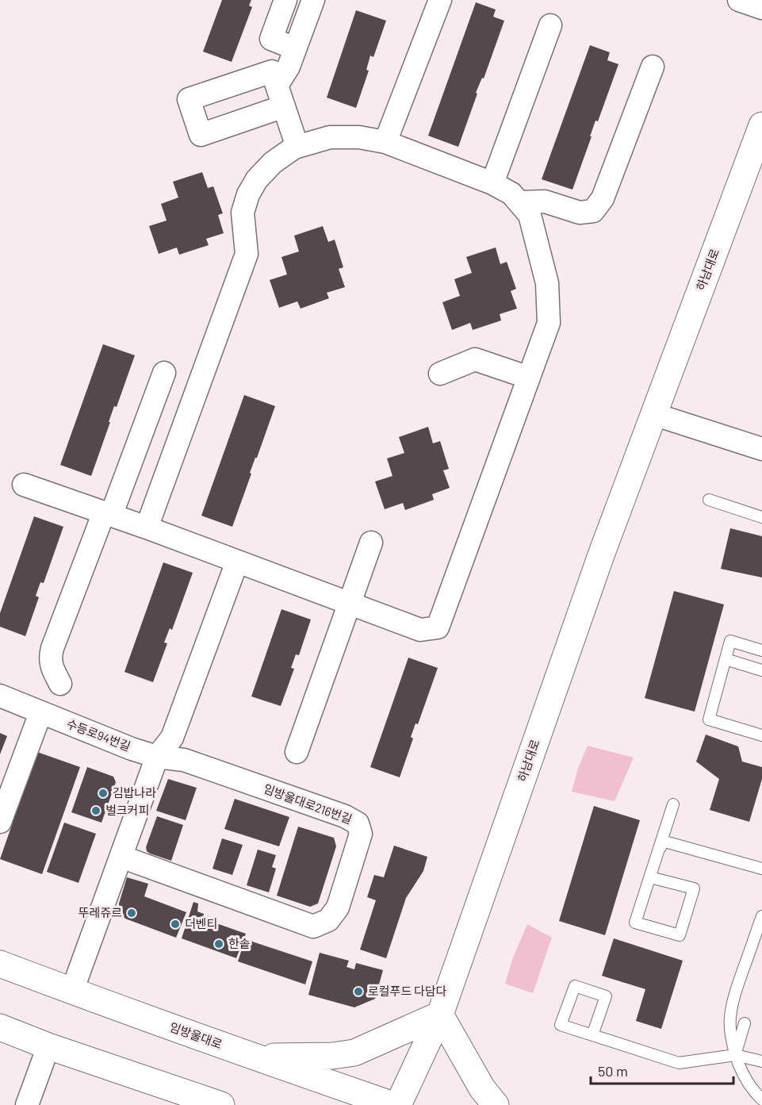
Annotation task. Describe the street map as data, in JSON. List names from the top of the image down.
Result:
{
  "streets": {
    "main road": ["하남대로", "임방울대로"],
    "street": ["수등로94번길", "임방울대로216번길"]
  },
  "crossings": [
    ["수등로94번길", "임방울대로216번길"]
  ],
  "places": [
    "김밥나라",
    "벌크커피",
    "뚜레쥬르",
    "더벤티",
    "한솥",
    "로컬푸드 다담다"
  ],
  "scale_bar": "50 m"
}
